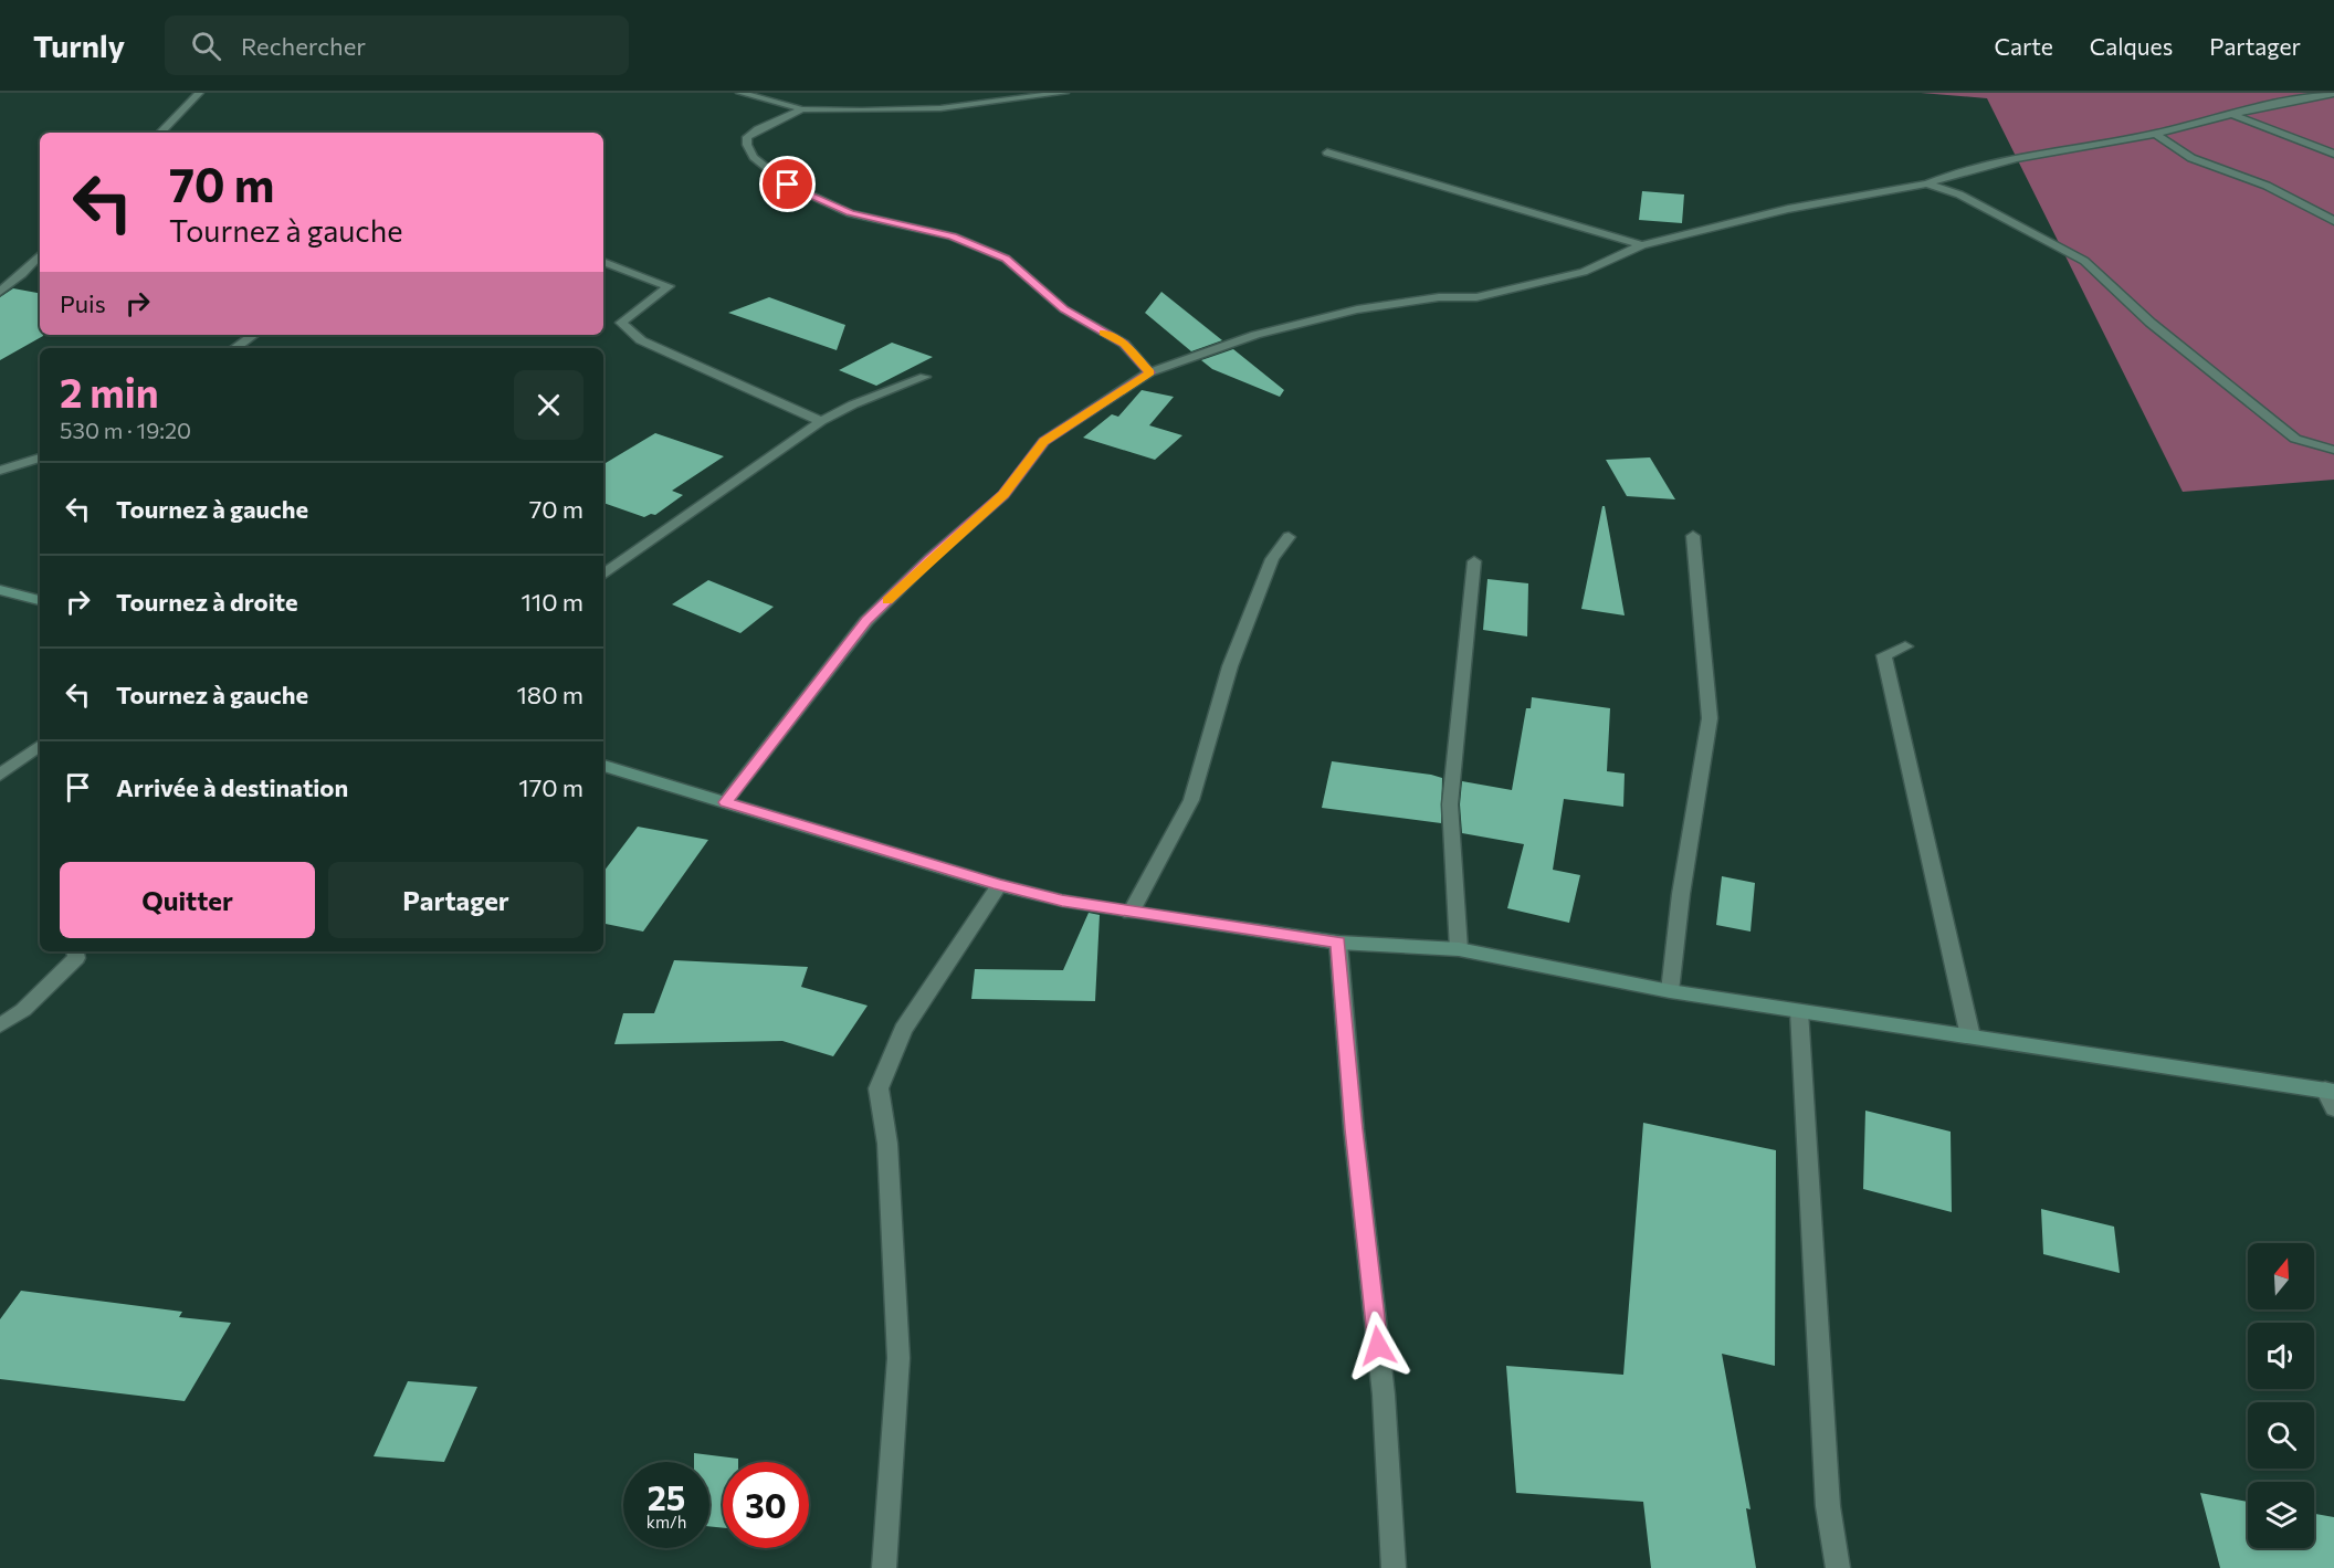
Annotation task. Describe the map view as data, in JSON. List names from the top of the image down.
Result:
{
  "north": "top",
  "page": {
    "header": "Turnly",
    "search": "Rechercher",
    "nav": ["Carte", "Calques", "Partager"],
    "turn": ["70 m", "Tournez à gauche"],
    "then": "Puis",
    "heading": ["2 min", "530 m · 19:20"],
    "list": [
      {
        "name": "Tournez à gauche",
        "value": "70 m"
      },
      {
        "name": "Tournez à droite",
        "value": "110 m"
      },
      {
        "name": "Tournez à gauche",
        "value": "180 m"
      },
      {
        "name": "Arrivée à destination",
        "value": "170 m"
      }
    ],
    "buttons": ["Quitter", "Partager"],
    "speed": "25 km/h",
    "limit": "30"
  }
}
